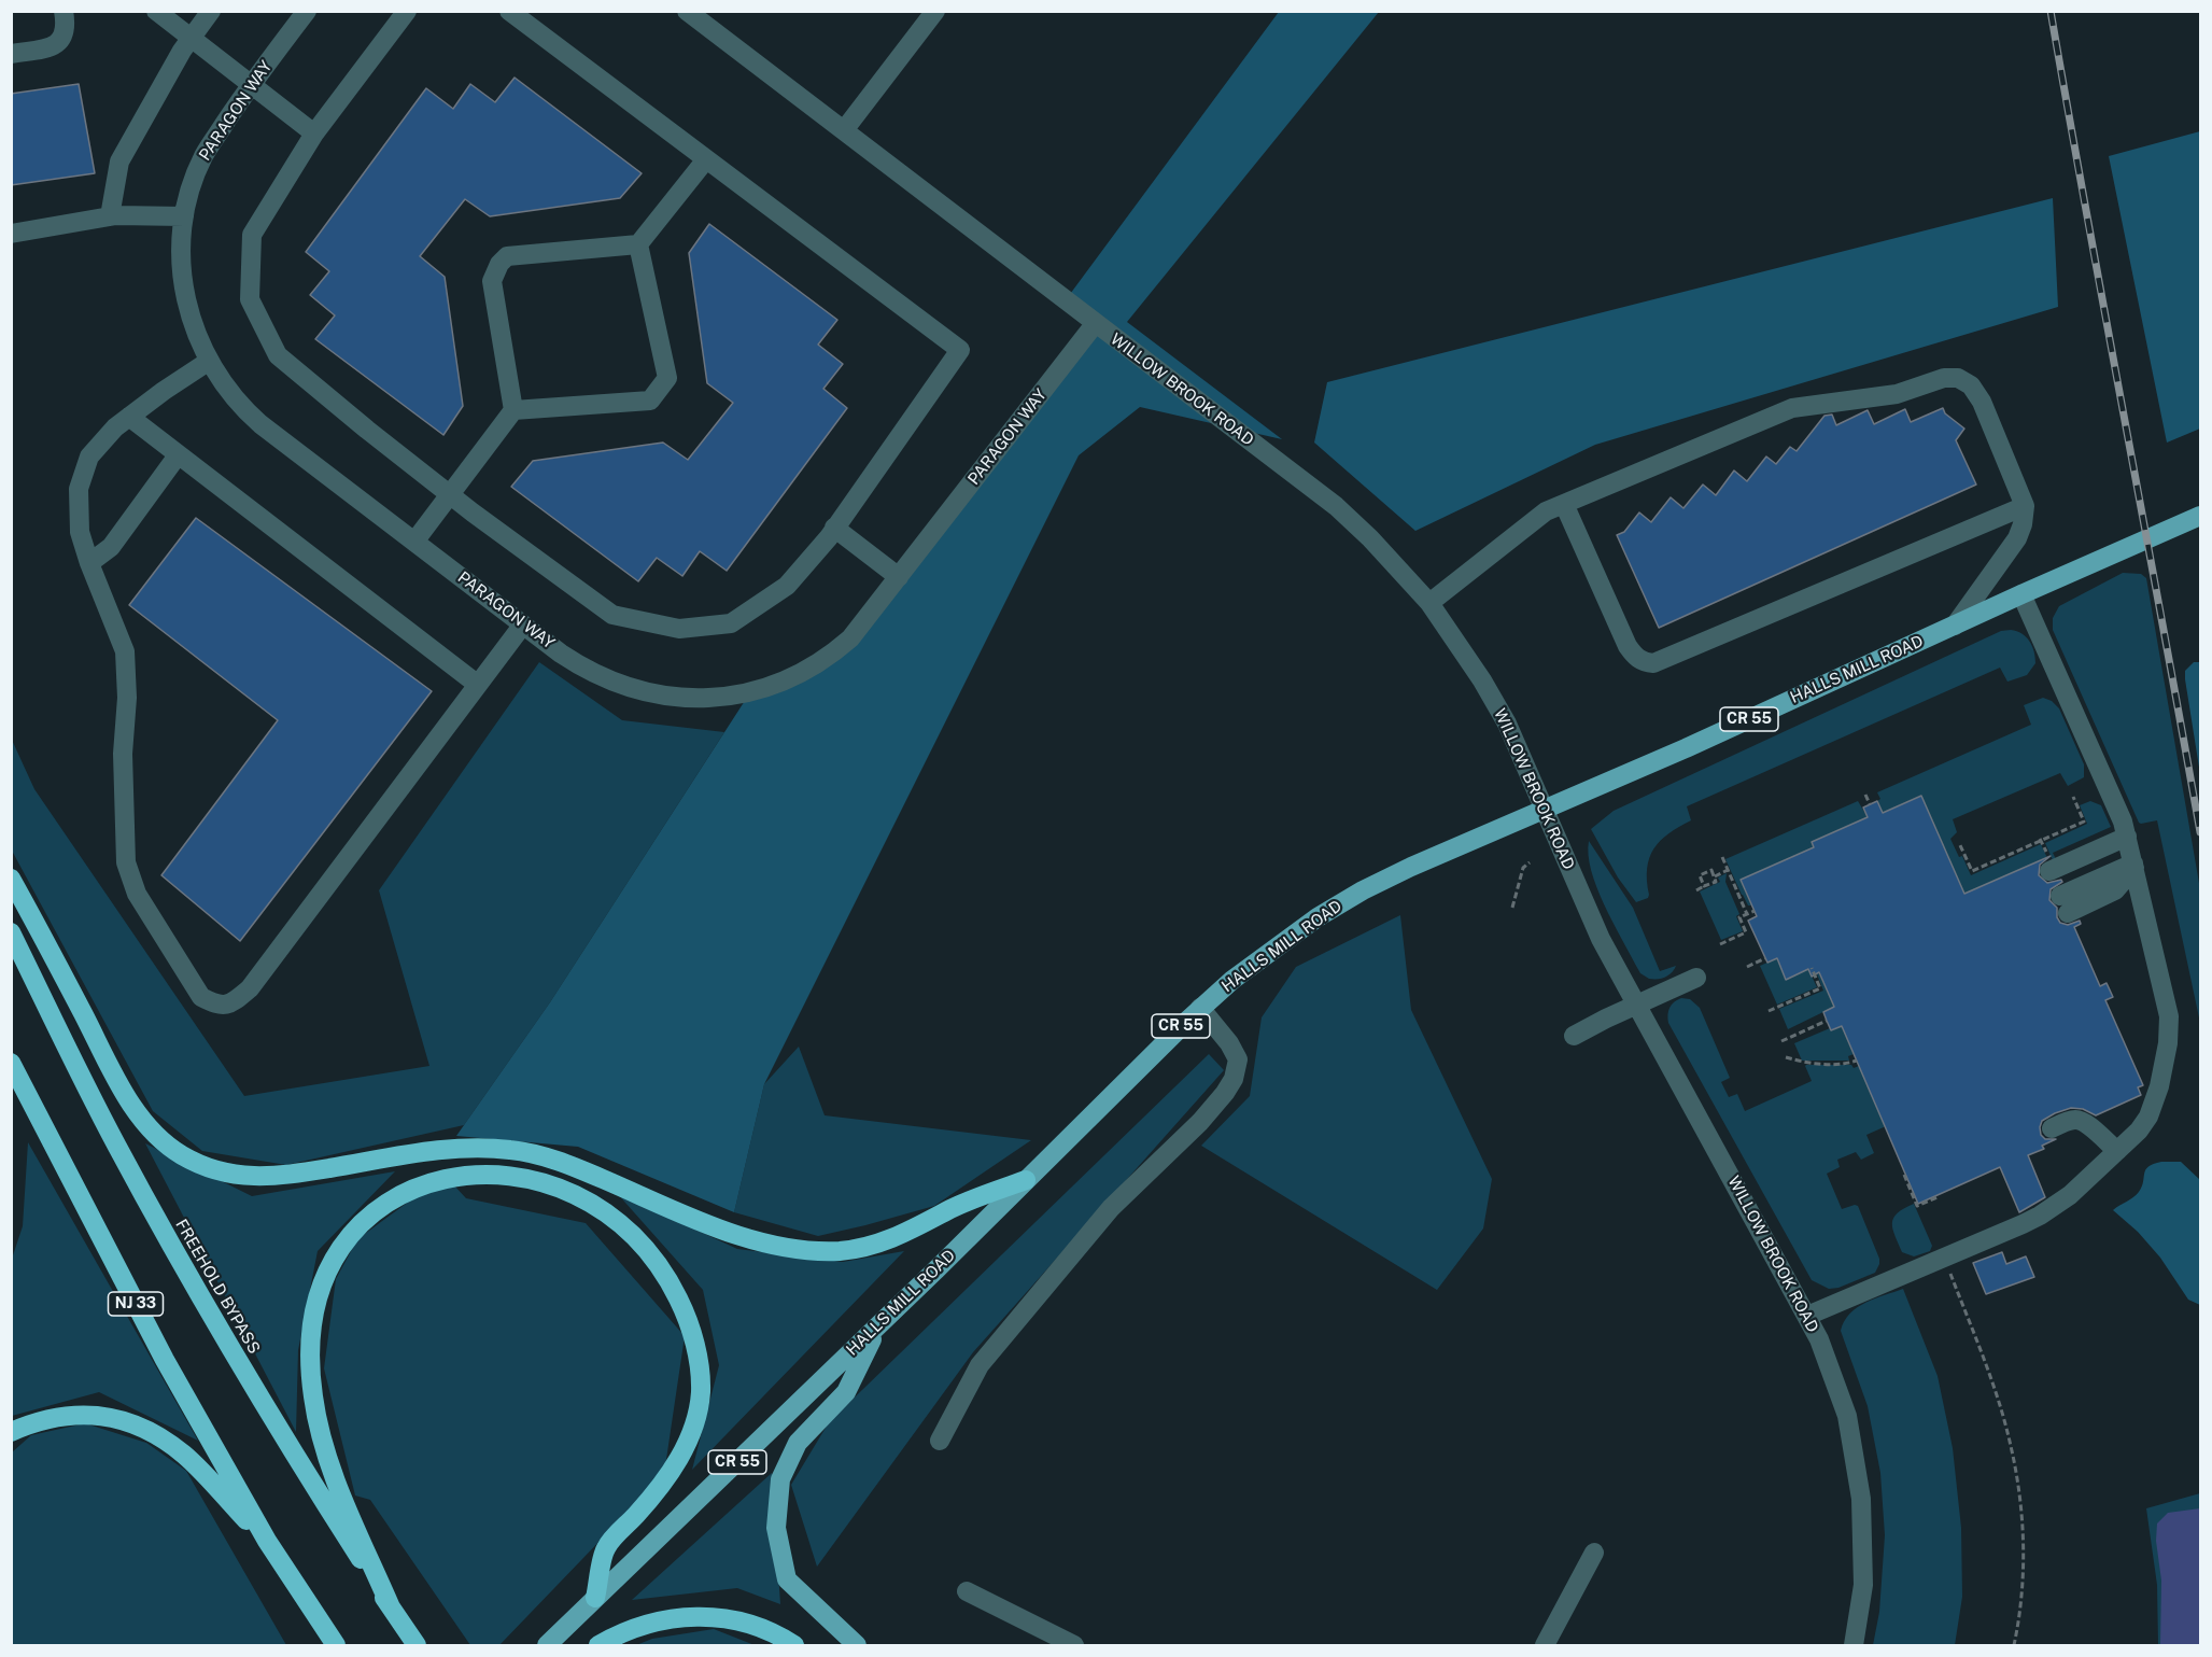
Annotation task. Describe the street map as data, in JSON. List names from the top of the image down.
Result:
{
  "streets": {
    "highway": ["FREEHOLD BYPASS", "NJ 33"],
    "main road": ["HALLS MILL ROAD", "CR 55"],
    "street": ["PARAGON WAY", "WILLOW BROOK ROAD"]
  },
  "crossings": [
    ["PARAGON WAY", "WILLOW BROOK ROAD"],
    ["WILLOW BROOK ROAD", "HALLS MILL ROAD"]
  ]
}
